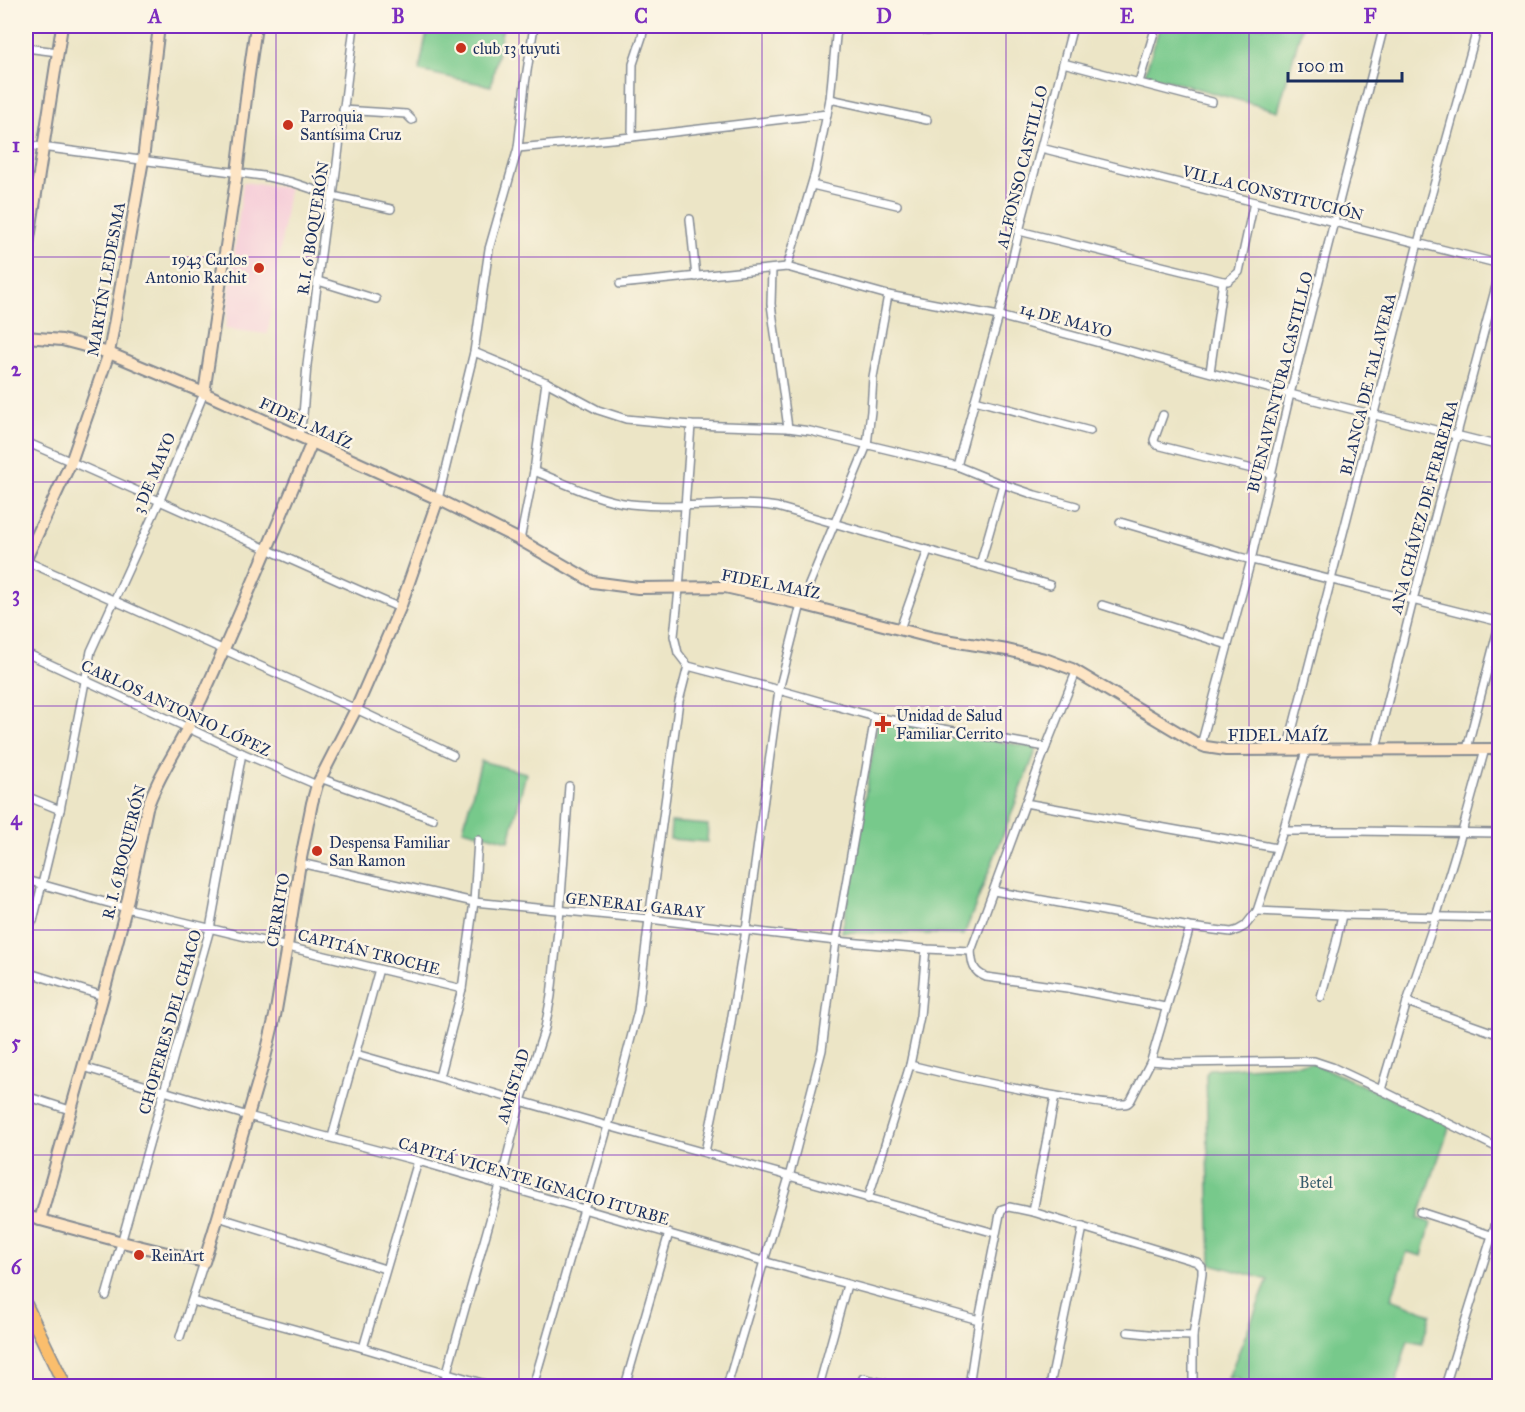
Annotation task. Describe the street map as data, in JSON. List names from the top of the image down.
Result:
{
  "streets": {
    "street": [
      "ALFONSO CASTILLO",
      "VILLA CONSTITUCIÓN",
      "R.I. 6 BOQUERÓN",
      "MARTÍN LEDESMA",
      "14 DE MAYO",
      "BUENAVENTURA CASTILLO",
      "BLANCA DE TALAVERA",
      "FIDEL MAÍZ",
      "3 DE MAYO",
      "ANA CHÁVEZ DE FERREIRA",
      "CARLOS ANTONIO LÓPEZ",
      "R. I. 6 BOQUERÓN",
      "GENERAL GARAY",
      "CERRITO",
      "CAPITÁN TROCHE",
      "CHOFERES DEL CHACO",
      "AMISTAD",
      "CAPITÁ VICENTE IGNACIO ITURBE"
    ]
  },
  "crossings": [
    ["ALFONSO CASTILLO", "VILLA CONSTITUCIÓN"],
    ["ALFONSO CASTILLO", "14 DE MAYO"],
    ["VILLA CONSTITUCIÓN", "BUENAVENTURA CASTILLO"],
    ["VILLA CONSTITUCIÓN", "BLANCA DE TALAVERA"],
    ["R.I. 6 BOQUERÓN", "FIDEL MAÍZ"],
    ["MARTÍN LEDESMA", "FIDEL MAÍZ"],
    ["14 DE MAYO", "BUENAVENTURA CASTILLO"],
    ["14 DE MAYO", "BLANCA DE TALAVERA"],
    ["14 DE MAYO", "ANA CHÁVEZ DE FERREIRA"],
    ["BUENAVENTURA CASTILLO", "FIDEL MAÍZ"],
    ["BLANCA DE TALAVERA", "FIDEL MAÍZ"],
    ["FIDEL MAÍZ", "3 DE MAYO"],
    ["FIDEL MAÍZ", "ANA CHÁVEZ DE FERREIRA"],
    ["FIDEL MAÍZ", "R. I. 6 BOQUERÓN"],
    ["FIDEL MAÍZ", "CERRITO"],
    ["3 DE MAYO", "CARLOS ANTONIO LÓPEZ"],
    ["3 DE MAYO", "CAPITÁN TROCHE"],
    ["CARLOS ANTONIO LÓPEZ", "R. I. 6 BOQUERÓN"],
    ["CARLOS ANTONIO LÓPEZ", "CERRITO"],
    ["CARLOS ANTONIO LÓPEZ", "CHOFERES DEL CHACO"],
    ["R. I. 6 BOQUERÓN", "CAPITÁN TROCHE"],
    ["R. I. 6 BOQUERÓN", "CAPITÁ VICENTE IGNACIO ITURBE"],
    ["GENERAL GARAY", "CERRITO"],
    ["GENERAL GARAY", "AMISTAD"],
    ["CERRITO", "CAPITÁN TROCHE"],
    ["CERRITO", "CAPITÁ VICENTE IGNACIO ITURBE"],
    ["CAPITÁN TROCHE", "CHOFERES DEL CHACO"],
    ["CHOFERES DEL CHACO", "CAPITÁ VICENTE IGNACIO ITURBE"],
    ["AMISTAD", "CAPITÁ VICENTE IGNACIO ITURBE"]
  ],
  "parks": ["Betel"],
  "places": {
    "other": [
      "club 13 tuyuti",
      "Parroquia Santísima Cruz",
      "1943 Carlos Antonio Rachit",
      "Despensa Familiar San Ramon",
      "ReinArt"
    ],
    "health": ["Unidad de Salud Familiar Cerrito"]
  },
  "scale_bar": "100 m",
  "grid": {
    "columns": [
      "A",
      "B",
      "C",
      "D",
      "E",
      "F"
    ],
    "rows": [
      "1",
      "2",
      "3",
      "4",
      "5",
      "6"
    ]
  }
}
